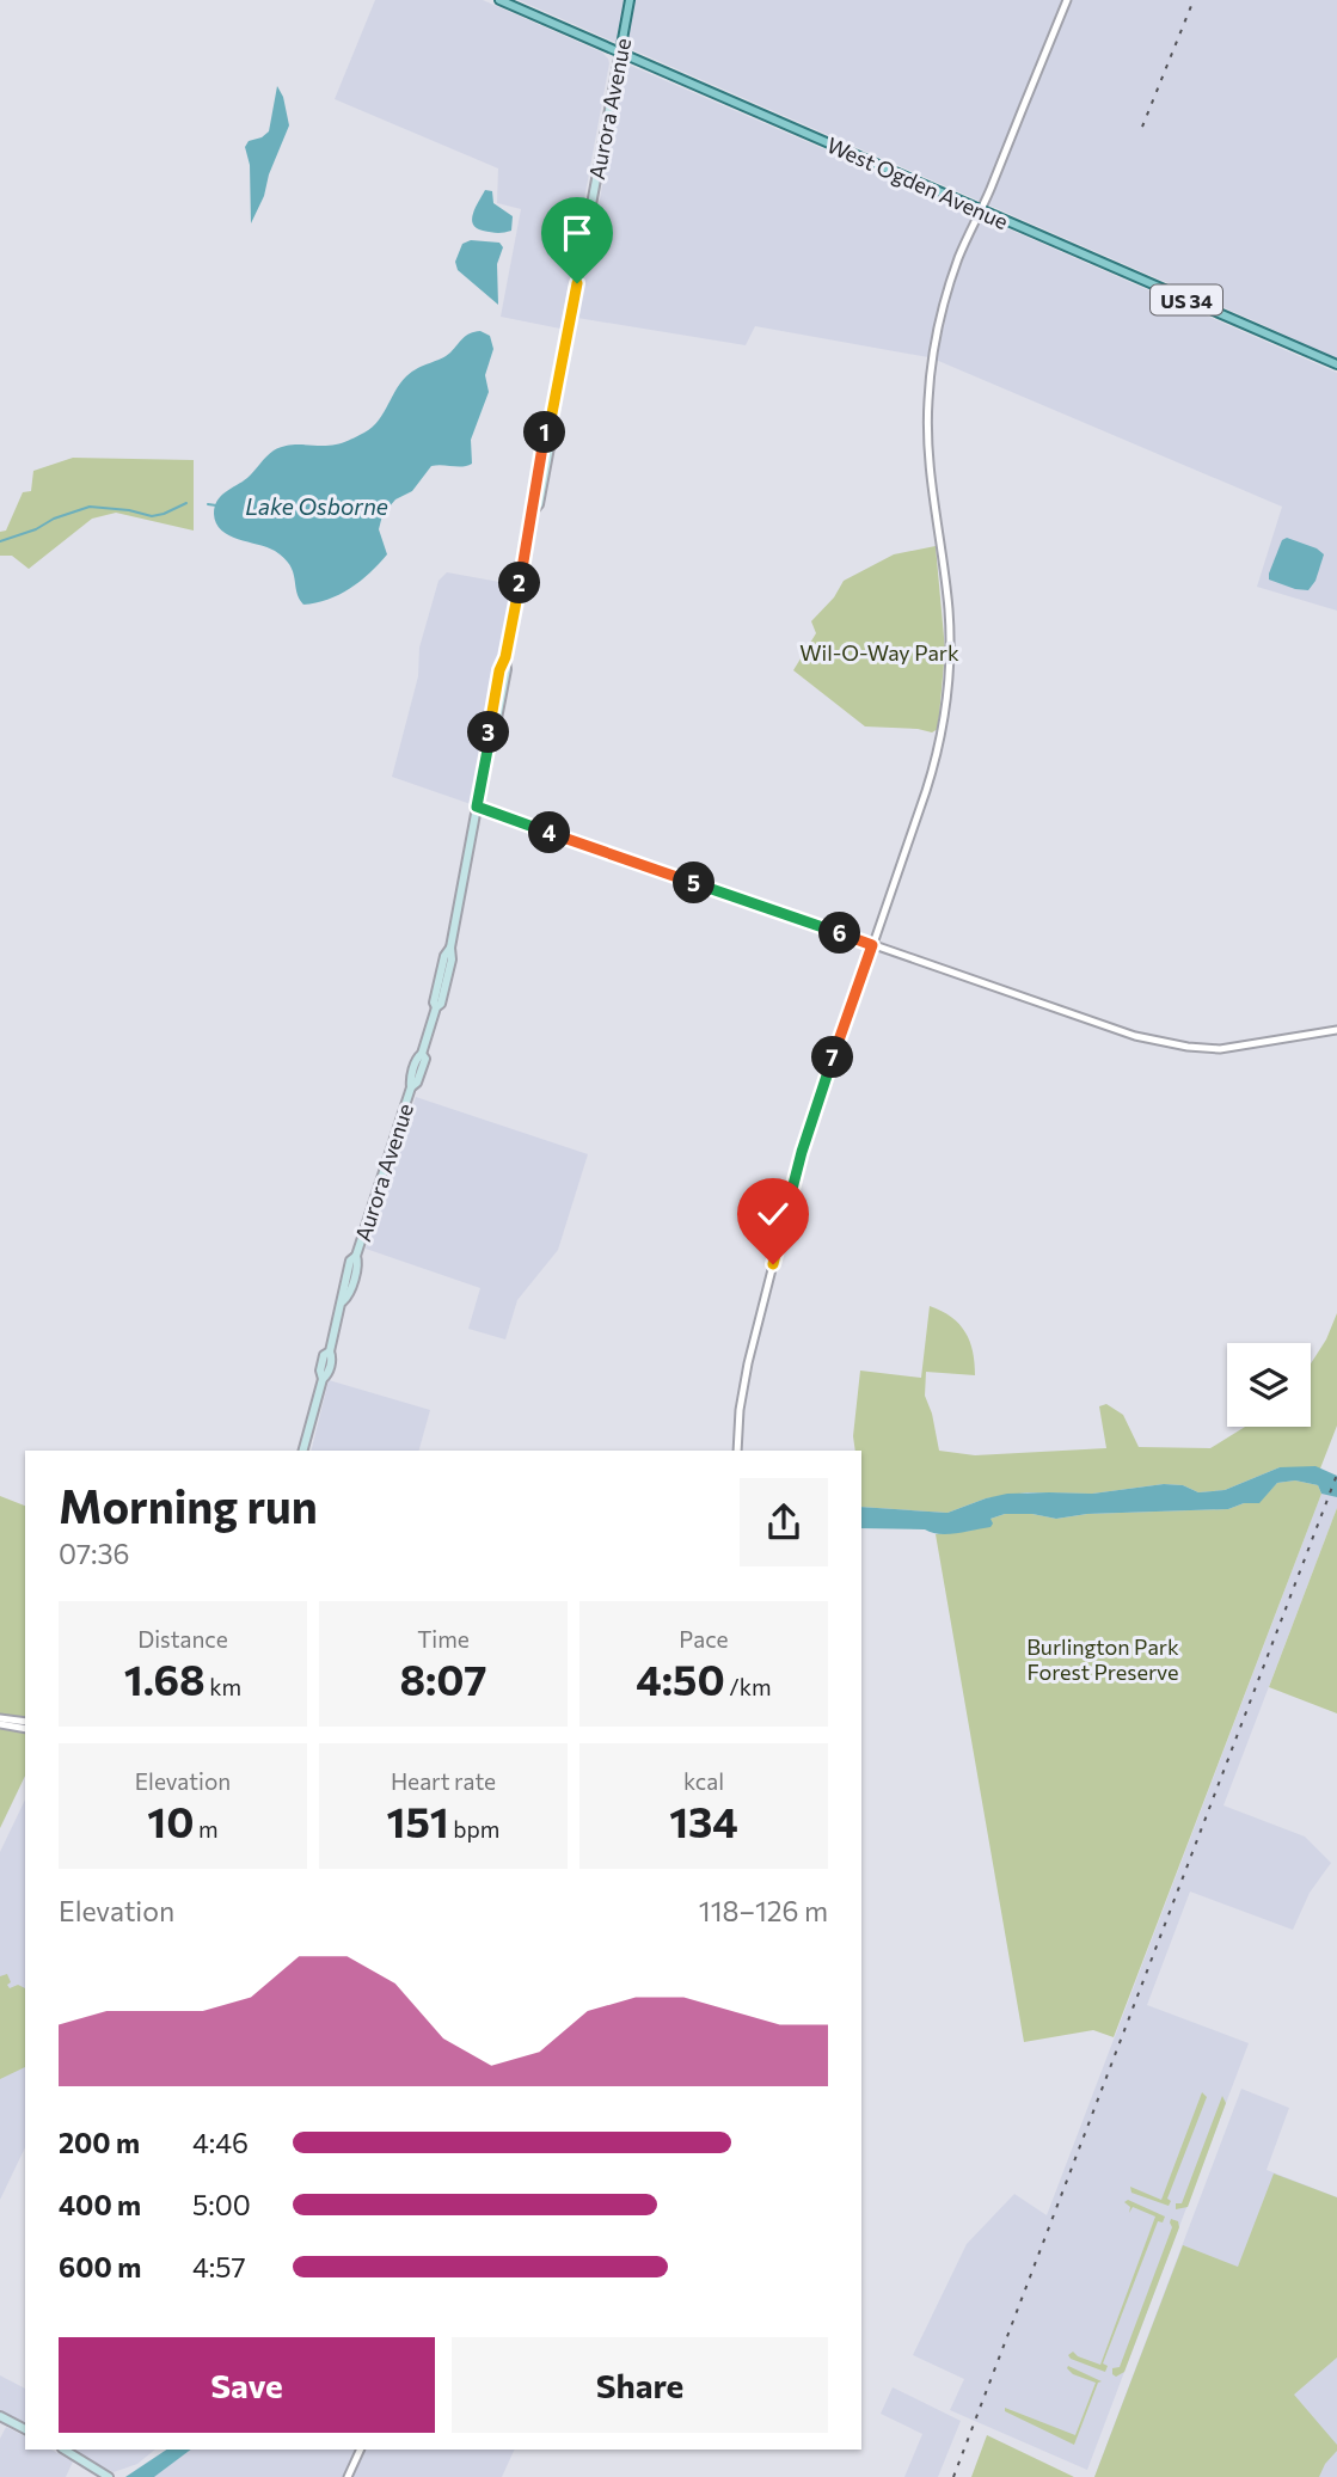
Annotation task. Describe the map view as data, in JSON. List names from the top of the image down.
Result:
{
  "streets": {
    "main road": ["Aurora Avenue", "West Ogden Avenue", "US 34"]
  },
  "crossings": [
    ["Aurora Avenue", "West Ogden Avenue"]
  ],
  "water": ["Lake Osborne"],
  "parks": ["Wil-O-Way Park", "Burlington Park Forest Preserve"],
  "page": {
    "pins": [
      "1",
      "2",
      "3",
      "4",
      "5",
      "6",
      "7"
    ],
    "heading": ["Morning run", "07:36"],
    "stats": [
      ["Distance", "1.68 km"],
      ["Time", "8:07"],
      ["Pace", "4:50 /km"],
      ["Elevation", "10 m"],
      ["Heart rate", "151 bpm"],
      ["kcal", "134"]
    ],
    "chart": ["Elevation", "118–126 m"],
    "list": [
      {
        "name": "200 m",
        "note": "4:46"
      },
      {
        "name": "400 m",
        "note": "5:00"
      },
      {
        "name": "600 m",
        "note": "4:57"
      }
    ],
    "buttons": ["Save", "Share"]
  }
}
